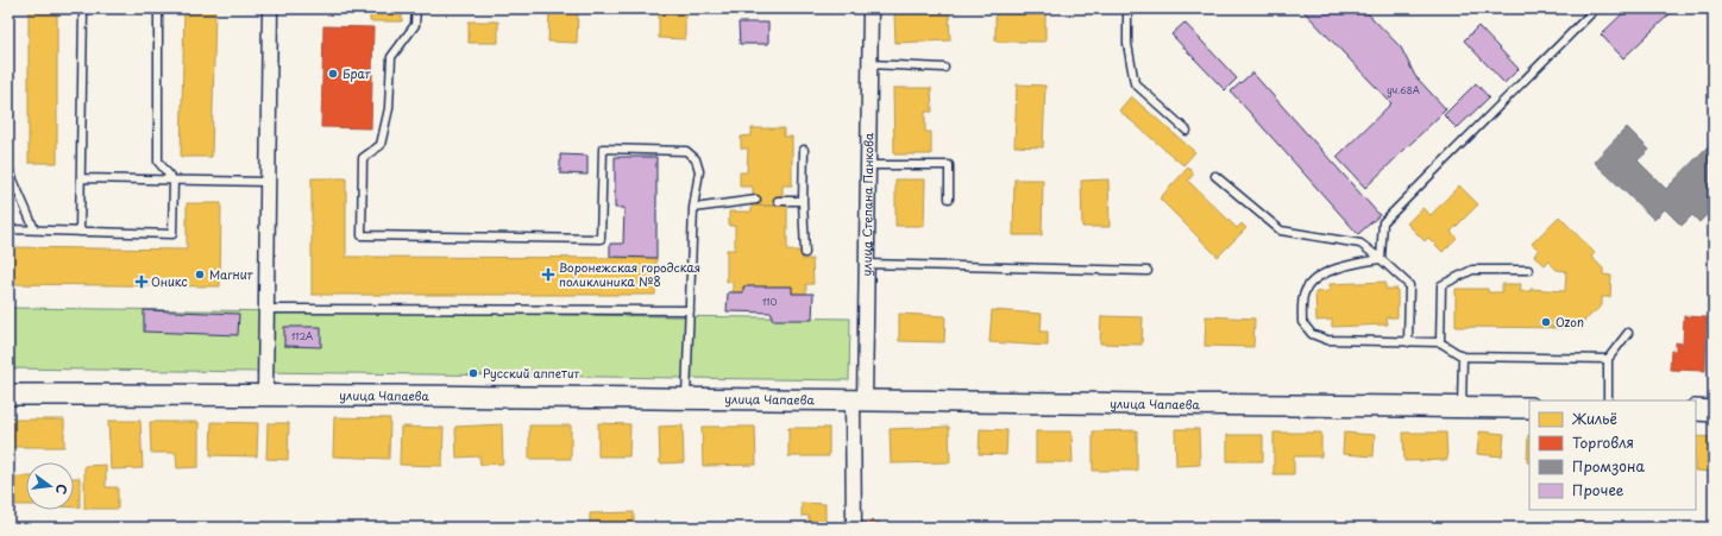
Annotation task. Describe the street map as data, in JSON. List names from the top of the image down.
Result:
{
  "streets": {
    "street": ["улица Степана Панкова", "улица Чапаева"]
  },
  "crossings": [
    ["улица Степана Панкова", "улица Чапаева"]
  ],
  "places": {
    "other": [
      "Брат",
      "Магнит",
      "Ozon",
      "Русский аппетит"
    ],
    "health": ["Воронежская городская поликлиника №8", "Оникс"]
  },
  "house_numbers": ["уч.68А", "110", "112А"],
  "legend": [
    "Жильё",
    "Торговля",
    "Промзона",
    "Прочее"
  ],
  "north": "right"
}
